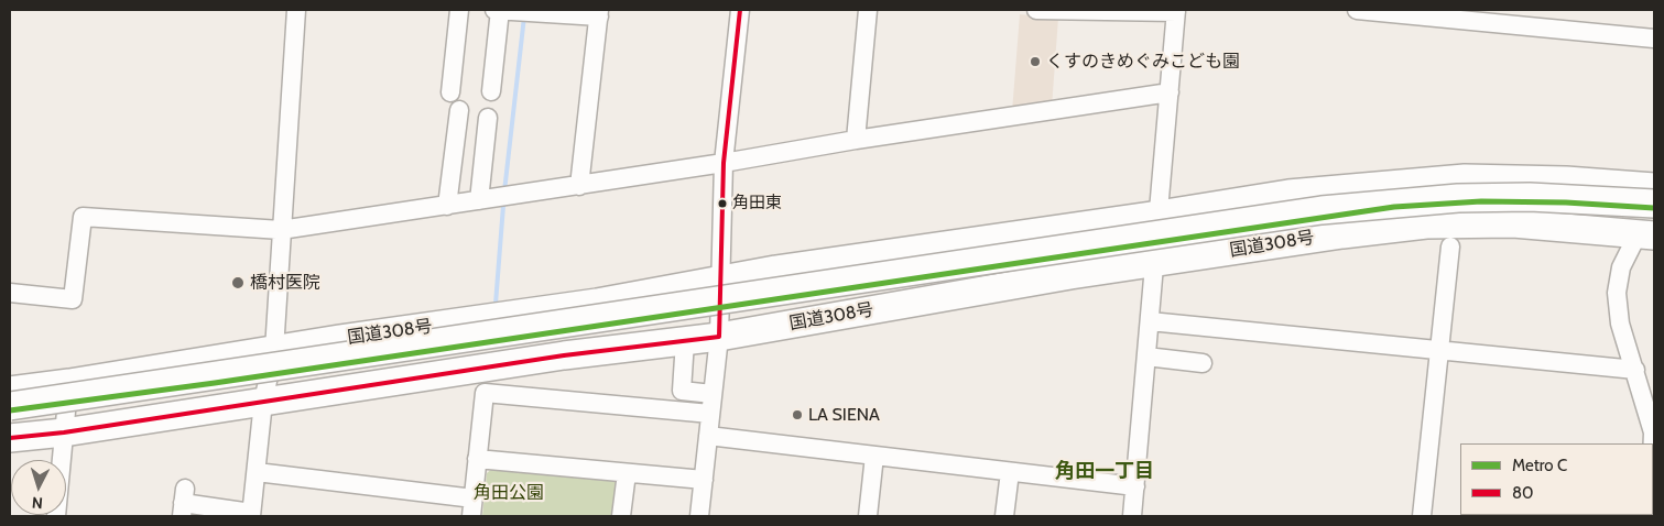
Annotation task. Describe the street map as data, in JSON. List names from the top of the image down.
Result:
{
  "streets": {
    "highway": ["国道308号"]
  },
  "districts": ["角田一丁目"],
  "parks": ["角田公園"],
  "places": [
    "くすのきめぐみこども園",
    "角田東",
    "橋村医院",
    "LA SIENA"
  ],
  "lines": ["transit line 80", "metro line C"],
  "legend": ["Metro C", "80"],
  "north": "bottom"
}
